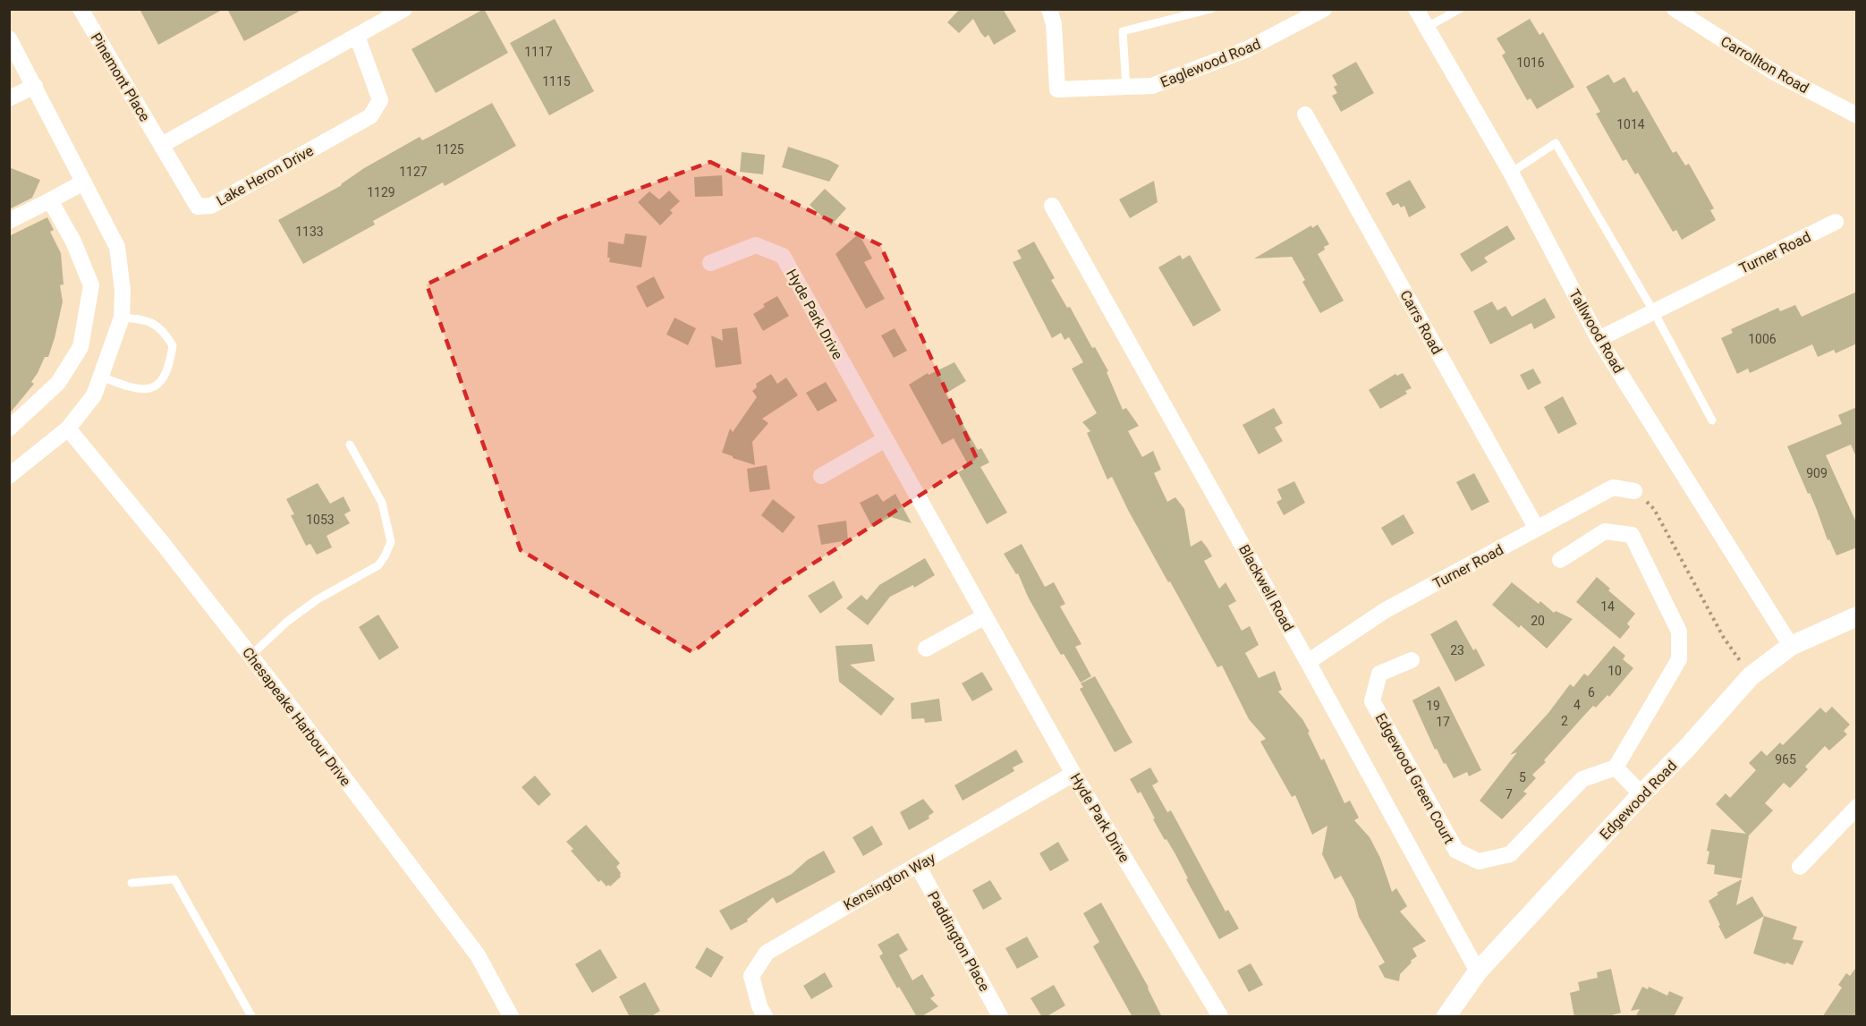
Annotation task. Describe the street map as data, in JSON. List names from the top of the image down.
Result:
{
  "streets": {
    "street": [
      "Eaglewood Road",
      "Carrollton Road",
      "Pinemont Place",
      "Lake Heron Drive",
      "Turner Road",
      "Hyde Park Drive",
      "Carrs Road",
      "Tallwood Road",
      "Blackwell Road",
      "Chesapeake Harbour Drive",
      "Edgewood Green Court",
      "Edgewood Road",
      "Kensington Way",
      "Paddington Place"
    ]
  },
  "crossings": [
    ["Pinemont Place", "Lake Heron Drive"],
    ["Turner Road", "Carrs Road"],
    ["Turner Road", "Tallwood Road"],
    ["Turner Road", "Blackwell Road"],
    ["Hyde Park Drive", "Kensington Way"],
    ["Tallwood Road", "Edgewood Road"],
    ["Blackwell Road", "Edgewood Road"],
    ["Kensington Way", "Paddington Place"]
  ],
  "house_numbers": [
    "1117",
    "1016",
    "1115",
    "1014",
    "1125",
    "1127",
    "1129",
    "1133",
    "1006",
    "909",
    "1053",
    "14",
    "20",
    "23",
    "10",
    "6",
    "4",
    "19",
    "2",
    "17",
    "965",
    "5",
    "7"
  ]
}
